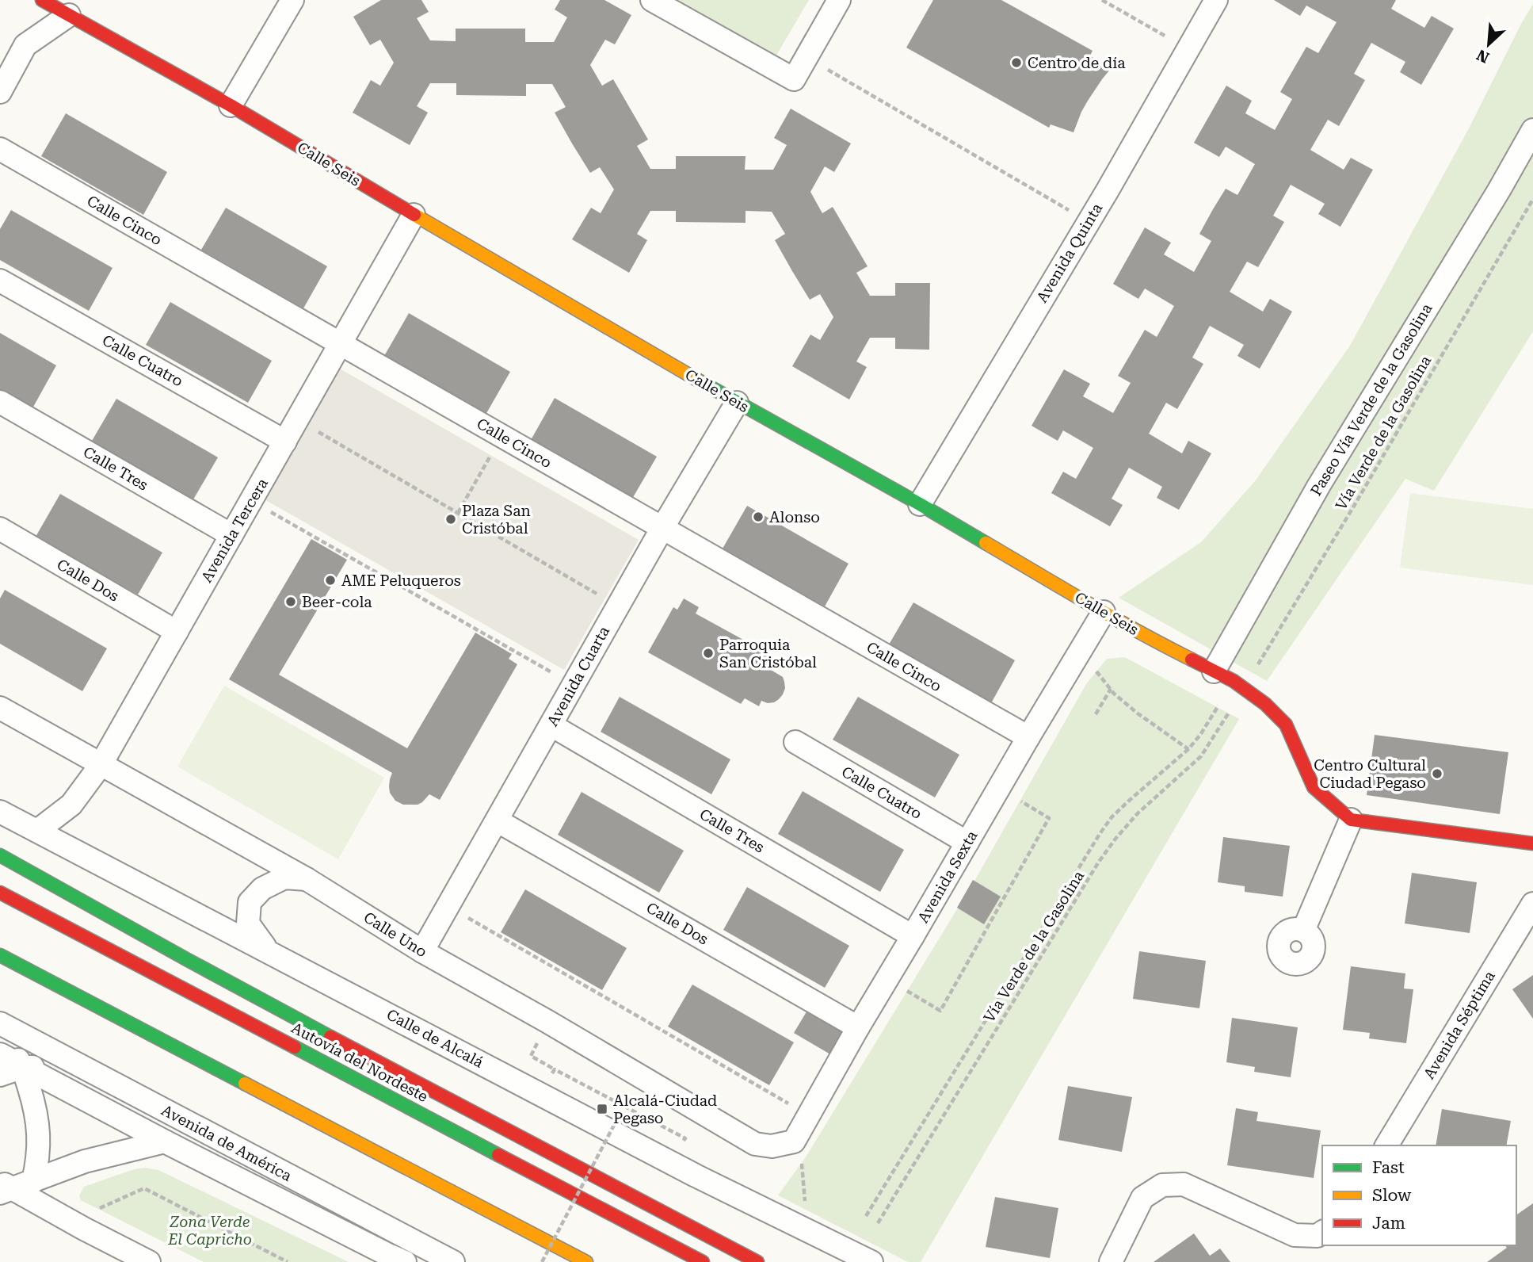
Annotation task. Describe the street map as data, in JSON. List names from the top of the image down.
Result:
{
  "streets": {
    "main road": ["Calle Seis", "Autovía del Nordeste"],
    "street": [
      "Calle Cinco",
      "Avenida Quinta",
      "Calle Cuatro",
      "Paseo Vía Verde de la Gasolina",
      "Calle Tres",
      "Avenida Tercera",
      "Calle Dos",
      "Avenida Cuarta",
      "Avenida Sexta",
      "Calle Uno",
      "Avenida Séptima",
      "Calle de Alcalá",
      "Avenida de América"
    ],
    "path": ["Vía Verde de la Gasolina"]
  },
  "crossings": [
    ["Calle Seis", "Avenida Quinta"],
    ["Calle Seis", "Paseo Vía Verde de la Gasolina"],
    ["Calle Seis", "Avenida Tercera"],
    ["Calle Seis", "Avenida Cuarta"],
    ["Calle Seis", "Avenida Sexta"],
    ["Calle Cinco", "Avenida Tercera"],
    ["Calle Cinco", "Avenida Cuarta"],
    ["Calle Cinco", "Avenida Sexta"],
    ["Calle Cuatro", "Avenida Tercera"],
    ["Calle Cuatro", "Avenida Sexta"],
    ["Calle Tres", "Avenida Tercera"],
    ["Calle Tres", "Avenida Cuarta"],
    ["Calle Tres", "Avenida Sexta"],
    ["Avenida Tercera", "Calle Dos"],
    ["Avenida Tercera", "Calle Uno"],
    ["Avenida Tercera", "Calle de Alcalá"],
    ["Calle Dos", "Avenida Cuarta"],
    ["Calle Dos", "Avenida Sexta"],
    ["Avenida Cuarta", "Calle Uno"],
    ["Avenida Sexta", "Calle Uno"]
  ],
  "parks": ["Zona Verde El Capricho"],
  "places": {
    "other": [
      "Centro de día",
      "Alonso",
      "Plaza San Cristóbal",
      "AME Peluqueros",
      "Beer-cola",
      "Parroquia San Cristóbal",
      "Centro Cultural Ciudad Pegaso"
    ],
    "transit": ["Alcalá-Ciudad Pegaso"]
  },
  "legend": ["Fast", "Slow", "Jam"],
  "north": "bottom left"
}
